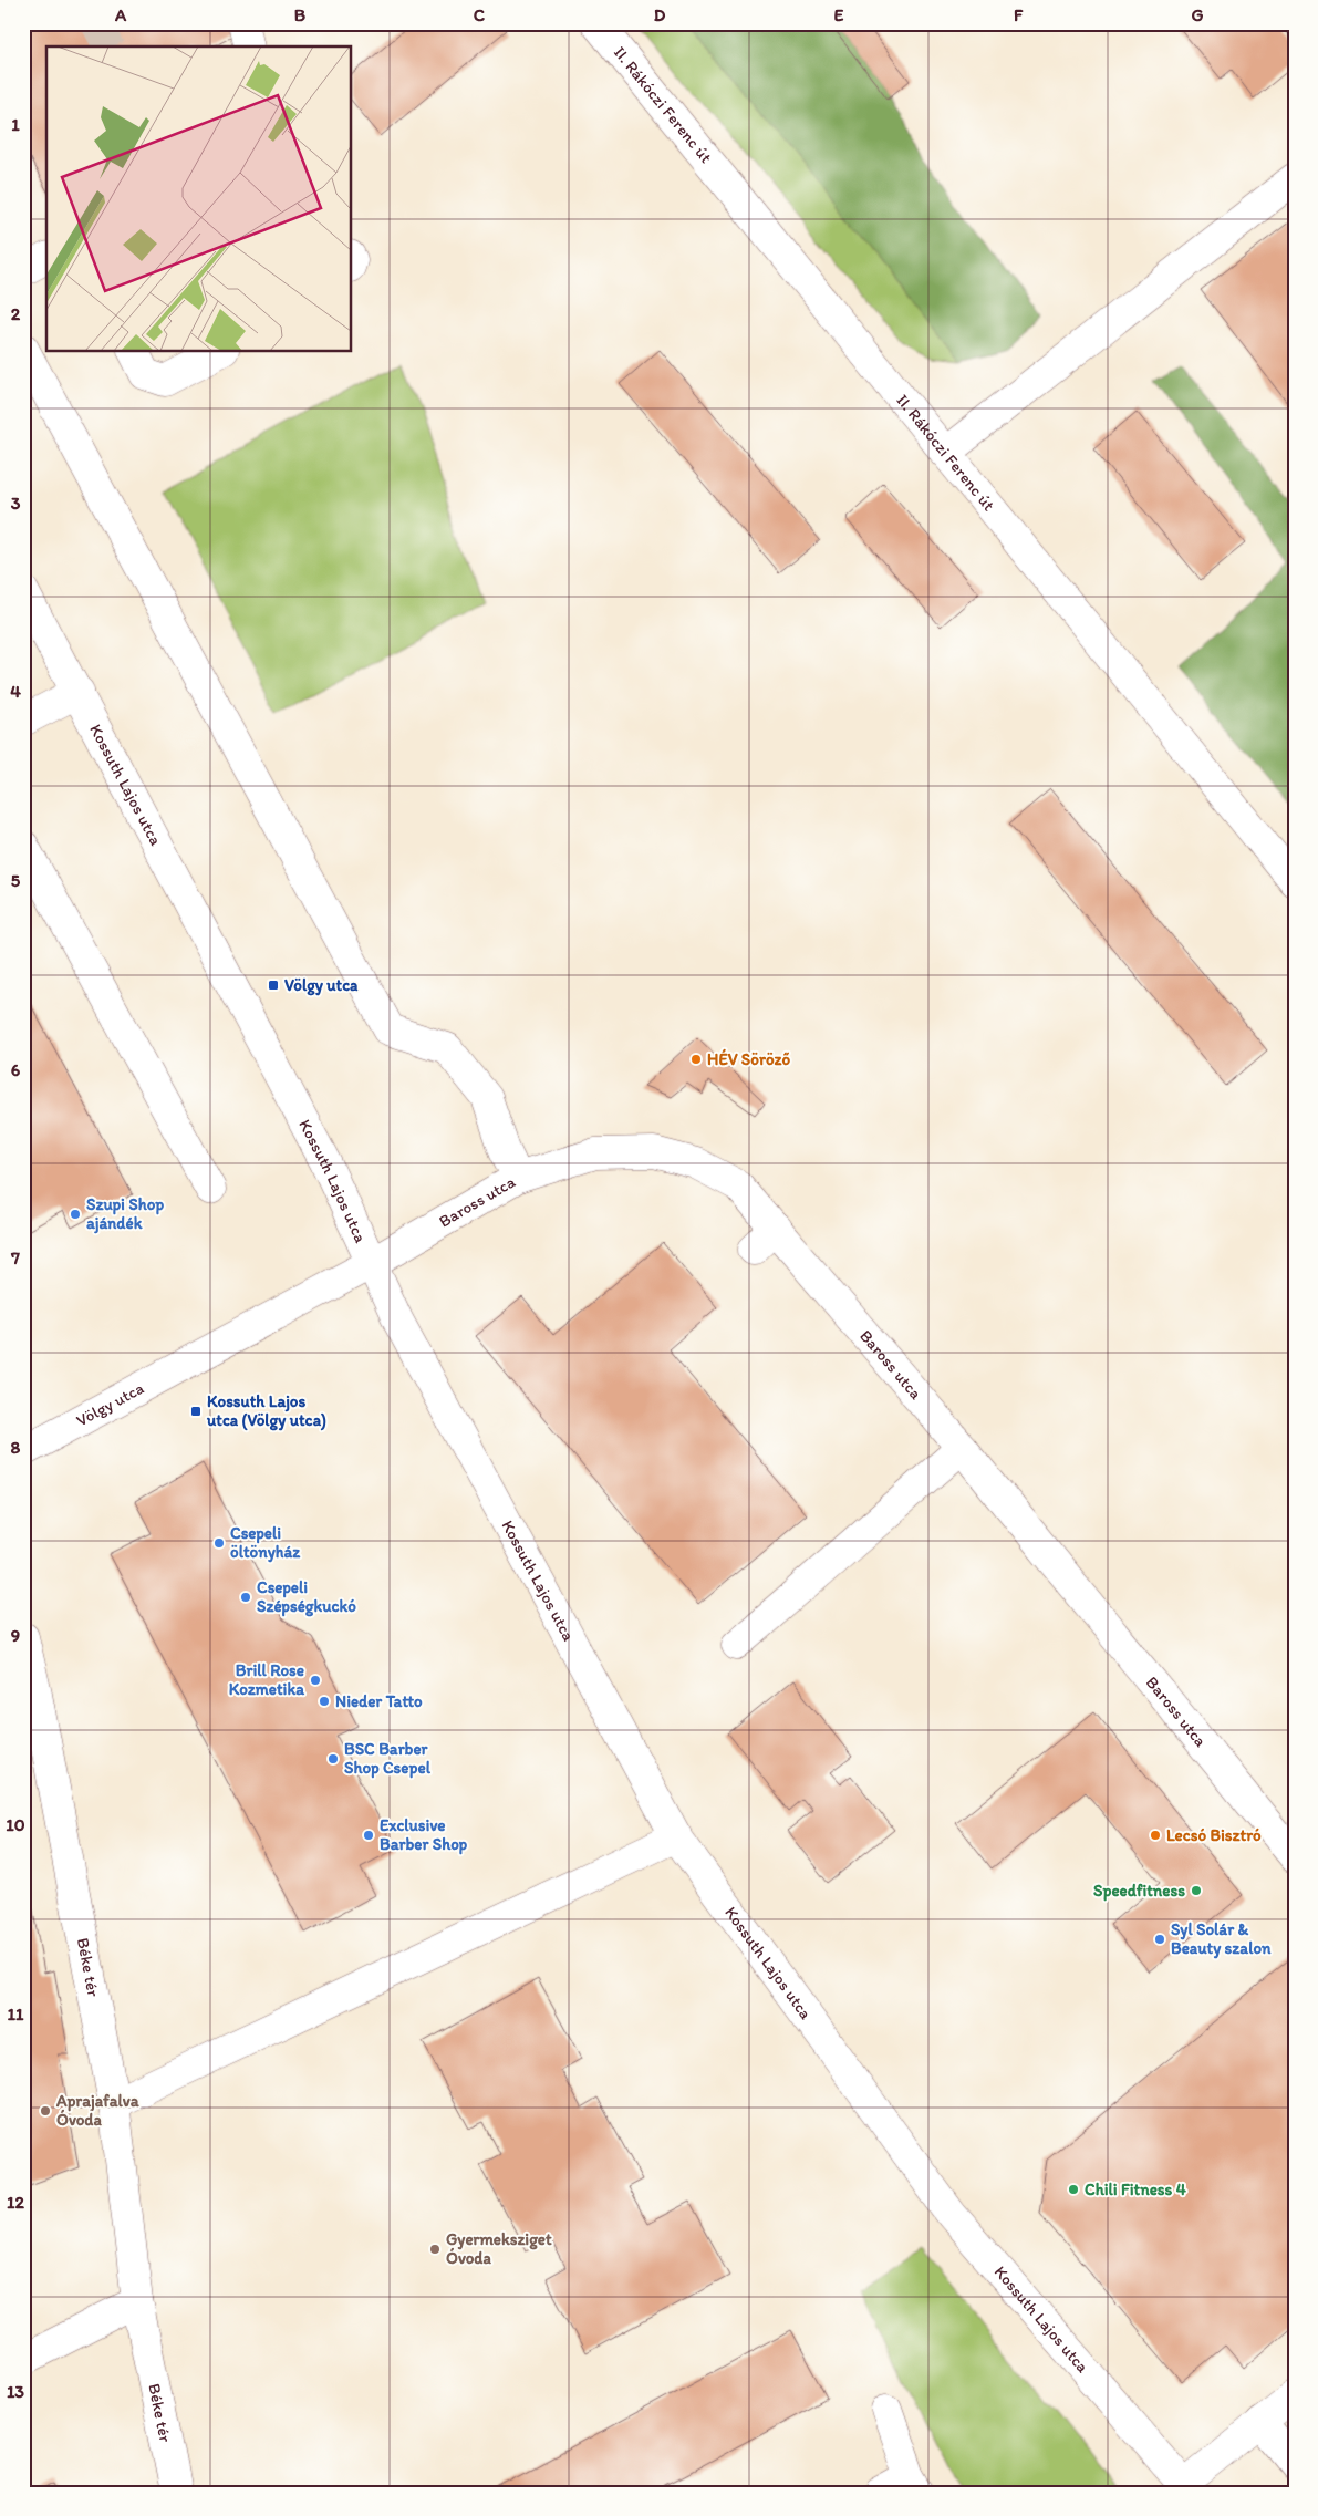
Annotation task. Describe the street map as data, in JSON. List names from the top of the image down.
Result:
{
  "streets": {
    "street": [
      "II. Rákóczi Ferenc út",
      "Kossuth Lajos utca",
      "Baross utca",
      "Völgy utca",
      "Béke tér"
    ]
  },
  "crossings": [
    ["Kossuth Lajos utca", "Baross utca"],
    ["Kossuth Lajos utca", "Völgy utca"],
    ["Baross utca", "Völgy utca"]
  ],
  "places": {
    "transit": ["Völgy utca", "Kossuth Lajos utca (Völgy utca)"],
    "other": [
      "HÉV Söröző",
      "Szupi Shop ajándék",
      "Csepeli öltönyház",
      "Csepeli Szépségkuckó",
      "Brill Rose Kozmetika",
      "Nieder Tatto",
      "BSC Barber Shop Csepel",
      "Exclusive Barber Shop",
      "Lecsó Bisztró",
      "Speedfitness",
      "Syl Solár & Beauty szalon",
      "Aprajafalva Óvoda",
      "Chili Fitness 4",
      "Gyermeksziget Óvoda"
    ]
  },
  "grid": {
    "columns": [
      "A",
      "B",
      "C",
      "D",
      "E",
      "F",
      "G"
    ],
    "rows": [
      "1",
      "2",
      "3",
      "4",
      "5",
      "6",
      "7",
      "8",
      "9",
      "10",
      "11",
      "12",
      "13"
    ]
  }
}
